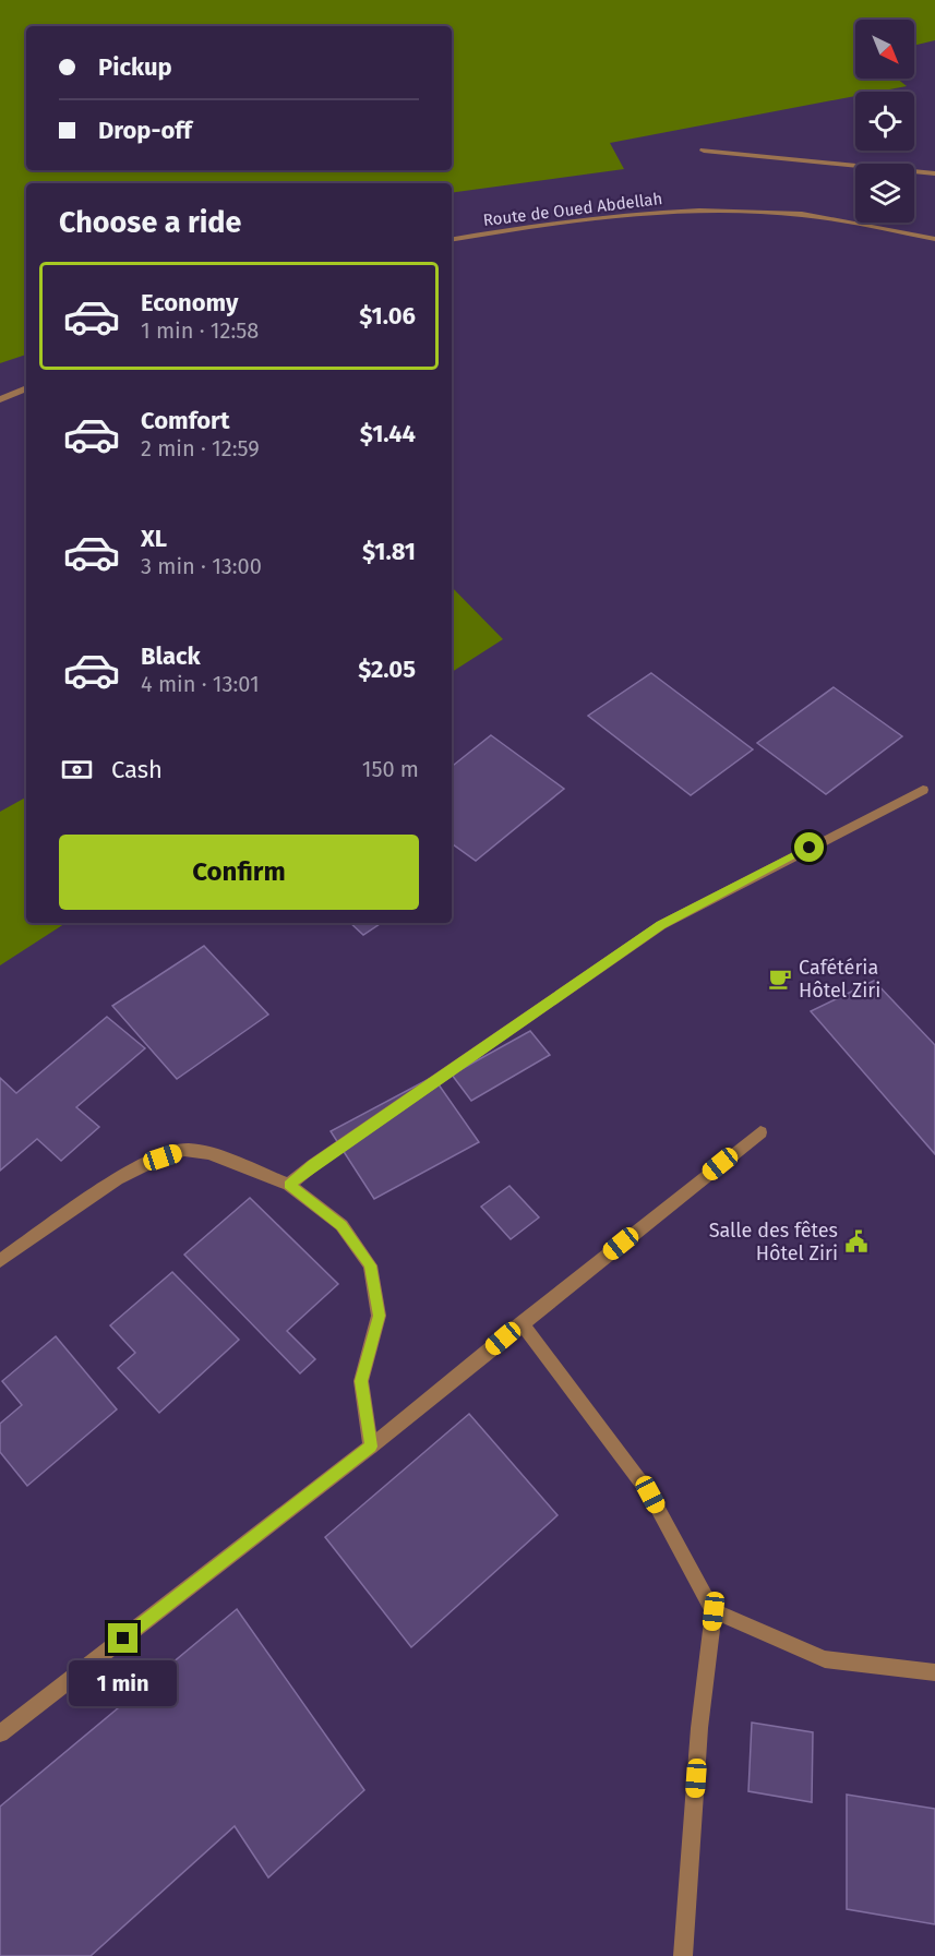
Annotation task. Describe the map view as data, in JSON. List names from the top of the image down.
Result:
{
  "streets": {
    "street": ["Route de Oued Abdellah"]
  },
  "places": {
    "cafe": ["Cafétéria Hôtel Ziri"],
    "public building": ["Salle des fêtes Hôtel Ziri"]
  },
  "north": "bottom right",
  "page": {
    "banner": ["Pickup", "Drop-off"],
    "heading": "Choose a ride",
    "list": [
      {
        "name": "Economy",
        "note": "1 min · 12:58",
        "value": "$1.06"
      },
      {
        "name": "Comfort",
        "note": "2 min · 12:59",
        "value": "$1.44"
      },
      {
        "name": "XL",
        "note": "3 min · 13:00",
        "value": "$1.81"
      },
      {
        "name": "Black",
        "note": "4 min · 13:01",
        "value": "$2.05"
      }
    ],
    "pay": ["Cash", "150 m"],
    "buttons": "Confirm",
    "bubble": "1 min"
  }
}
